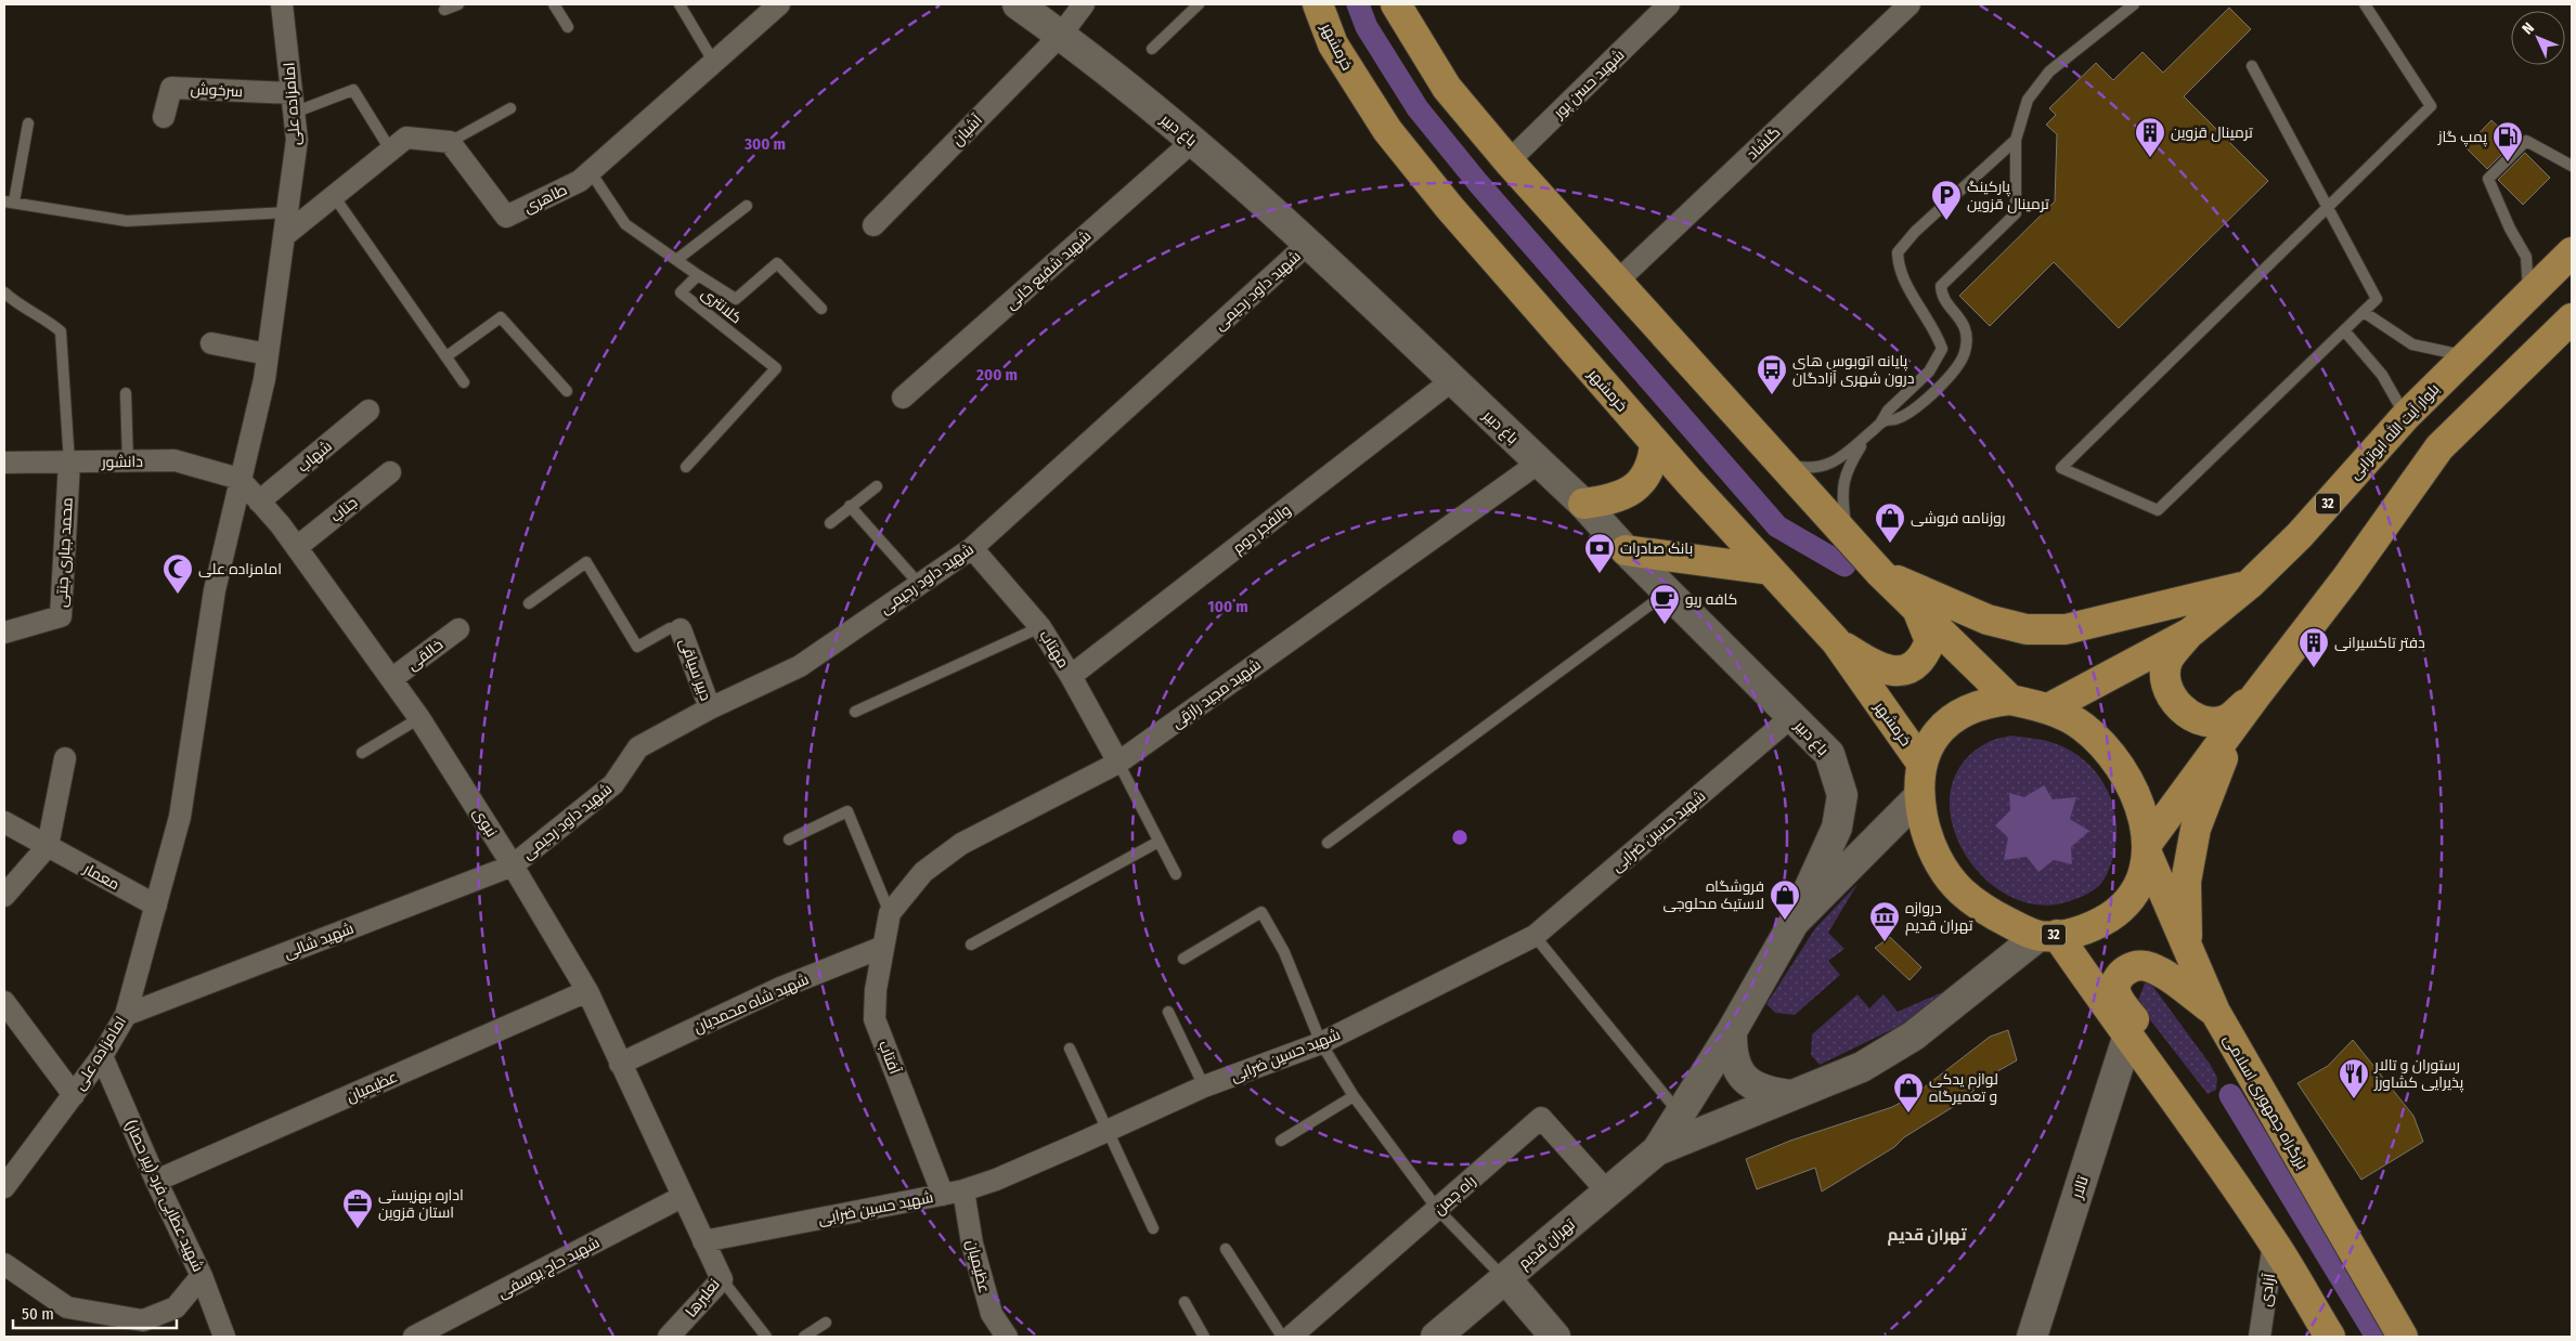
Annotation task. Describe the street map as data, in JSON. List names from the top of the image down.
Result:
{
  "streets": {
    "main road": [
      "خرمشهر",
      "باغ دبیر",
      "بلوار آیت الله ابوترابی",
      "32",
      "بزرگراه جمهوری اسلامی",
      "تالار",
      "تهران قدیم"
    ],
    "street": [
      "شهید حسن پور",
      "سرخوش",
      "امامزاده علی",
      "آشیان",
      "گلشاد",
      "طاهری",
      "شهید شفیع خانی",
      "شهید داود رحیمی",
      "شهاب",
      "دانشور",
      "جناب",
      "والفجر دوم",
      "محمد جباری جنتی",
      "مهتاب",
      "خالقی",
      "دبیر سیاقی",
      "شهید مجید رازقی",
      "نبوی",
      "شهید حسین ضرابی",
      "معمار",
      "شهید شالی",
      "شهید شاه محمدیان",
      "آفتاب",
      "عظیمیان",
      "راه چمن",
      "شهید عطایی فرد (پیر حصار)",
      "شهید حاج یوسفی",
      "آزادی",
      "نعلبرها"
    ],
    "lane": ["کلانتری"]
  },
  "crossings": [
    ["خرمشهر", "32"],
    ["سرخوش", "امامزاده علی"],
    ["امامزاده علی", "دانشور"],
    ["امامزاده علی", "نبوی"],
    ["امامزاده علی", "معمار"],
    ["امامزاده علی", "شهید شالی"],
    ["امامزاده علی", "شهید عطایی فرد (پیر حصار)"],
    ["آشیان", "باغ دبیر"],
    ["باغ دبیر", "شهید شفیع خانی"],
    ["باغ دبیر", "شهید داود رحیمی"],
    ["باغ دبیر", "والفجر دوم"],
    ["باغ دبیر", "شهید مجید رازقی"],
    ["باغ دبیر", "شهید حسین ضرابی"],
    ["طاهری", "کلانتری"],
    ["شهید داود رحیمی", "مهتاب"],
    ["شهید داود رحیمی", "دبیر سیاقی"],
    ["شهید داود رحیمی", "نبوی"],
    ["شهید داود رحیمی", "شهید شالی"],
    ["بلوار آیت الله ابوترابی", "32"],
    ["شهاب", "نبوی"],
    ["دانشور", "محمد جباری جنتی"],
    ["دانشور", "نبوی"],
    ["32", "بزرگراه جمهوری اسلامی"],
    ["32", "تالار"],
    ["32", "آزادی"],
    ["جناب", "نبوی"],
    ["والفجر دوم", "مهتاب"],
    ["مهتاب", "شهید مجید رازقی"],
    ["خالقی", "نبوی"],
    ["شهید مجید رازقی", "آفتاب"],
    ["نبوی", "شهید شالی"],
    ["نبوی", "شهید شاه محمدیان"],
    ["نبوی", "عظیمیان"],
    ["نبوی", "شهید حاج یوسفی"],
    ["نبوی", "نعلبرها"],
    ["شهید حسین ضرابی", "آفتاب"],
    ["شهید حسین ضرابی", "عظیمیان"],
    ["شهید حسین ضرابی", "نعلبرها"],
    ["شهید شاه محمدیان", "آفتاب"],
    ["آفتاب", "عظیمیان"],
    ["عظیمیان", "شهید عطایی فرد (پیر حصار)"],
    ["راه چمن", "تهران قدیم"],
    ["شهید حاج یوسفی", "نعلبرها"]
  ],
  "districts": ["تهران قدیم"],
  "places": {
    "building": ["ترمینال قزوین", "دفتر تاکسیرانی"],
    "fuel station": ["پمپ گاز"],
    "parking": ["پارکینگ ترمینال قزوین"],
    "bus stop": ["پایانه اتوبوس های درون شهری آزادگان"],
    "shop": ["روزنامه فروشی", "فروشگاه لاستیک محلوجی", "لوازم یدکی و تعمیرگاه"],
    "bank": ["بانک صادرات"],
    "mosque": ["امامزاده علی"],
    "cafe": ["کافه ریو"],
    "museum": ["دروازه تهران قدیم"],
    "restaurant": ["رستوران و تالار پذیرایی کشاورز"],
    "office": ["اداره بهزیستی استان قزوین"]
  },
  "scale_bar": "50 m",
  "north": "top left",
  "rings": ["300 m", "200 m", "100 m"]
}
